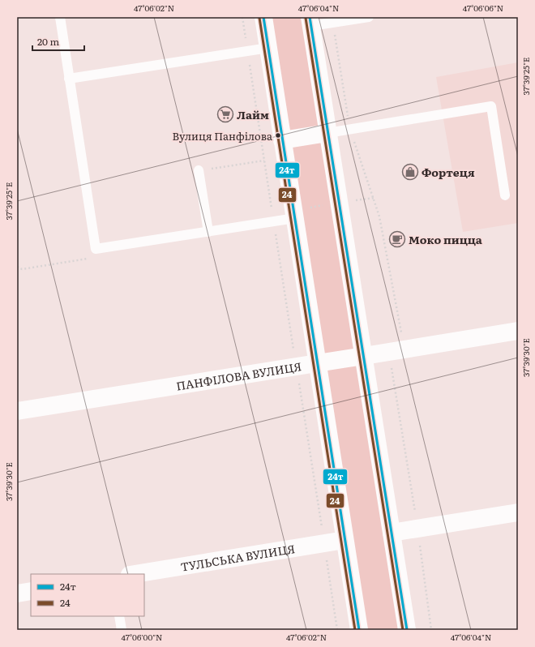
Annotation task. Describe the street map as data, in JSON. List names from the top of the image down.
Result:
{
  "streets": {
    "street": ["ПАНФІЛОВА ВУЛИЦЯ", "ТУЛЬСЬКА ВУЛИЦЯ"]
  },
  "places": {
    "supermarket": ["Лайм"],
    "other": ["Вулиця Панфілова"],
    "shop": ["Фортеця"],
    "cafe": ["Моко пицца"]
  },
  "lines": ["transit line 24т", "transit line 24"],
  "legend": ["24т", "24"],
  "scale_bar": "20 m",
  "coordinates": [
    "47°06'02\"N",
    "47°06'04\"N",
    "47°06'06\"N",
    "37°39'25\"E",
    "37°39'30\"E",
    "47°06'00\"N"
  ]
}
